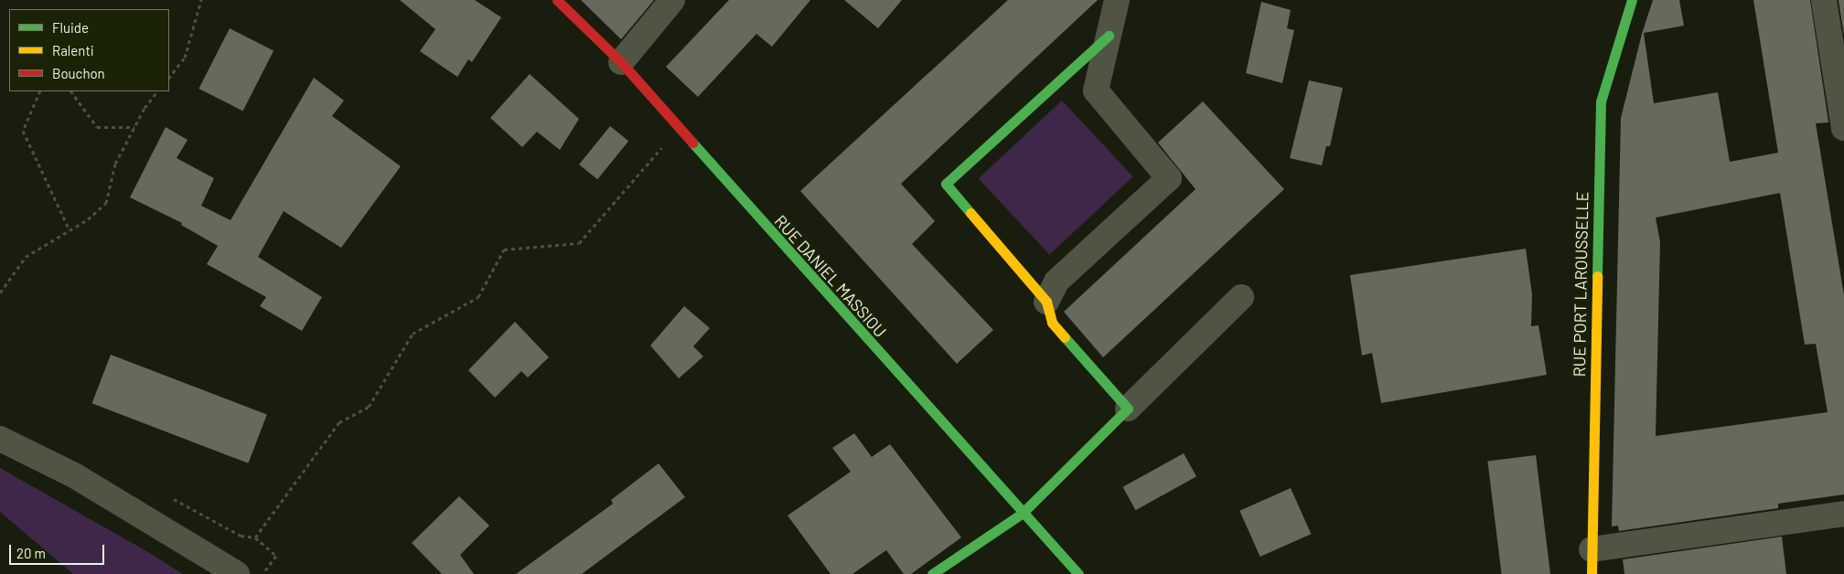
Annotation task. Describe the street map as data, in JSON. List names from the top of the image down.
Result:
{
  "streets": {
    "street": ["RUE DANIEL MASSIOU", "RUE PORT LAROUSSELLE"]
  },
  "legend": ["Fluide", "Ralenti", "Bouchon"],
  "scale_bar": "20 m"
}
